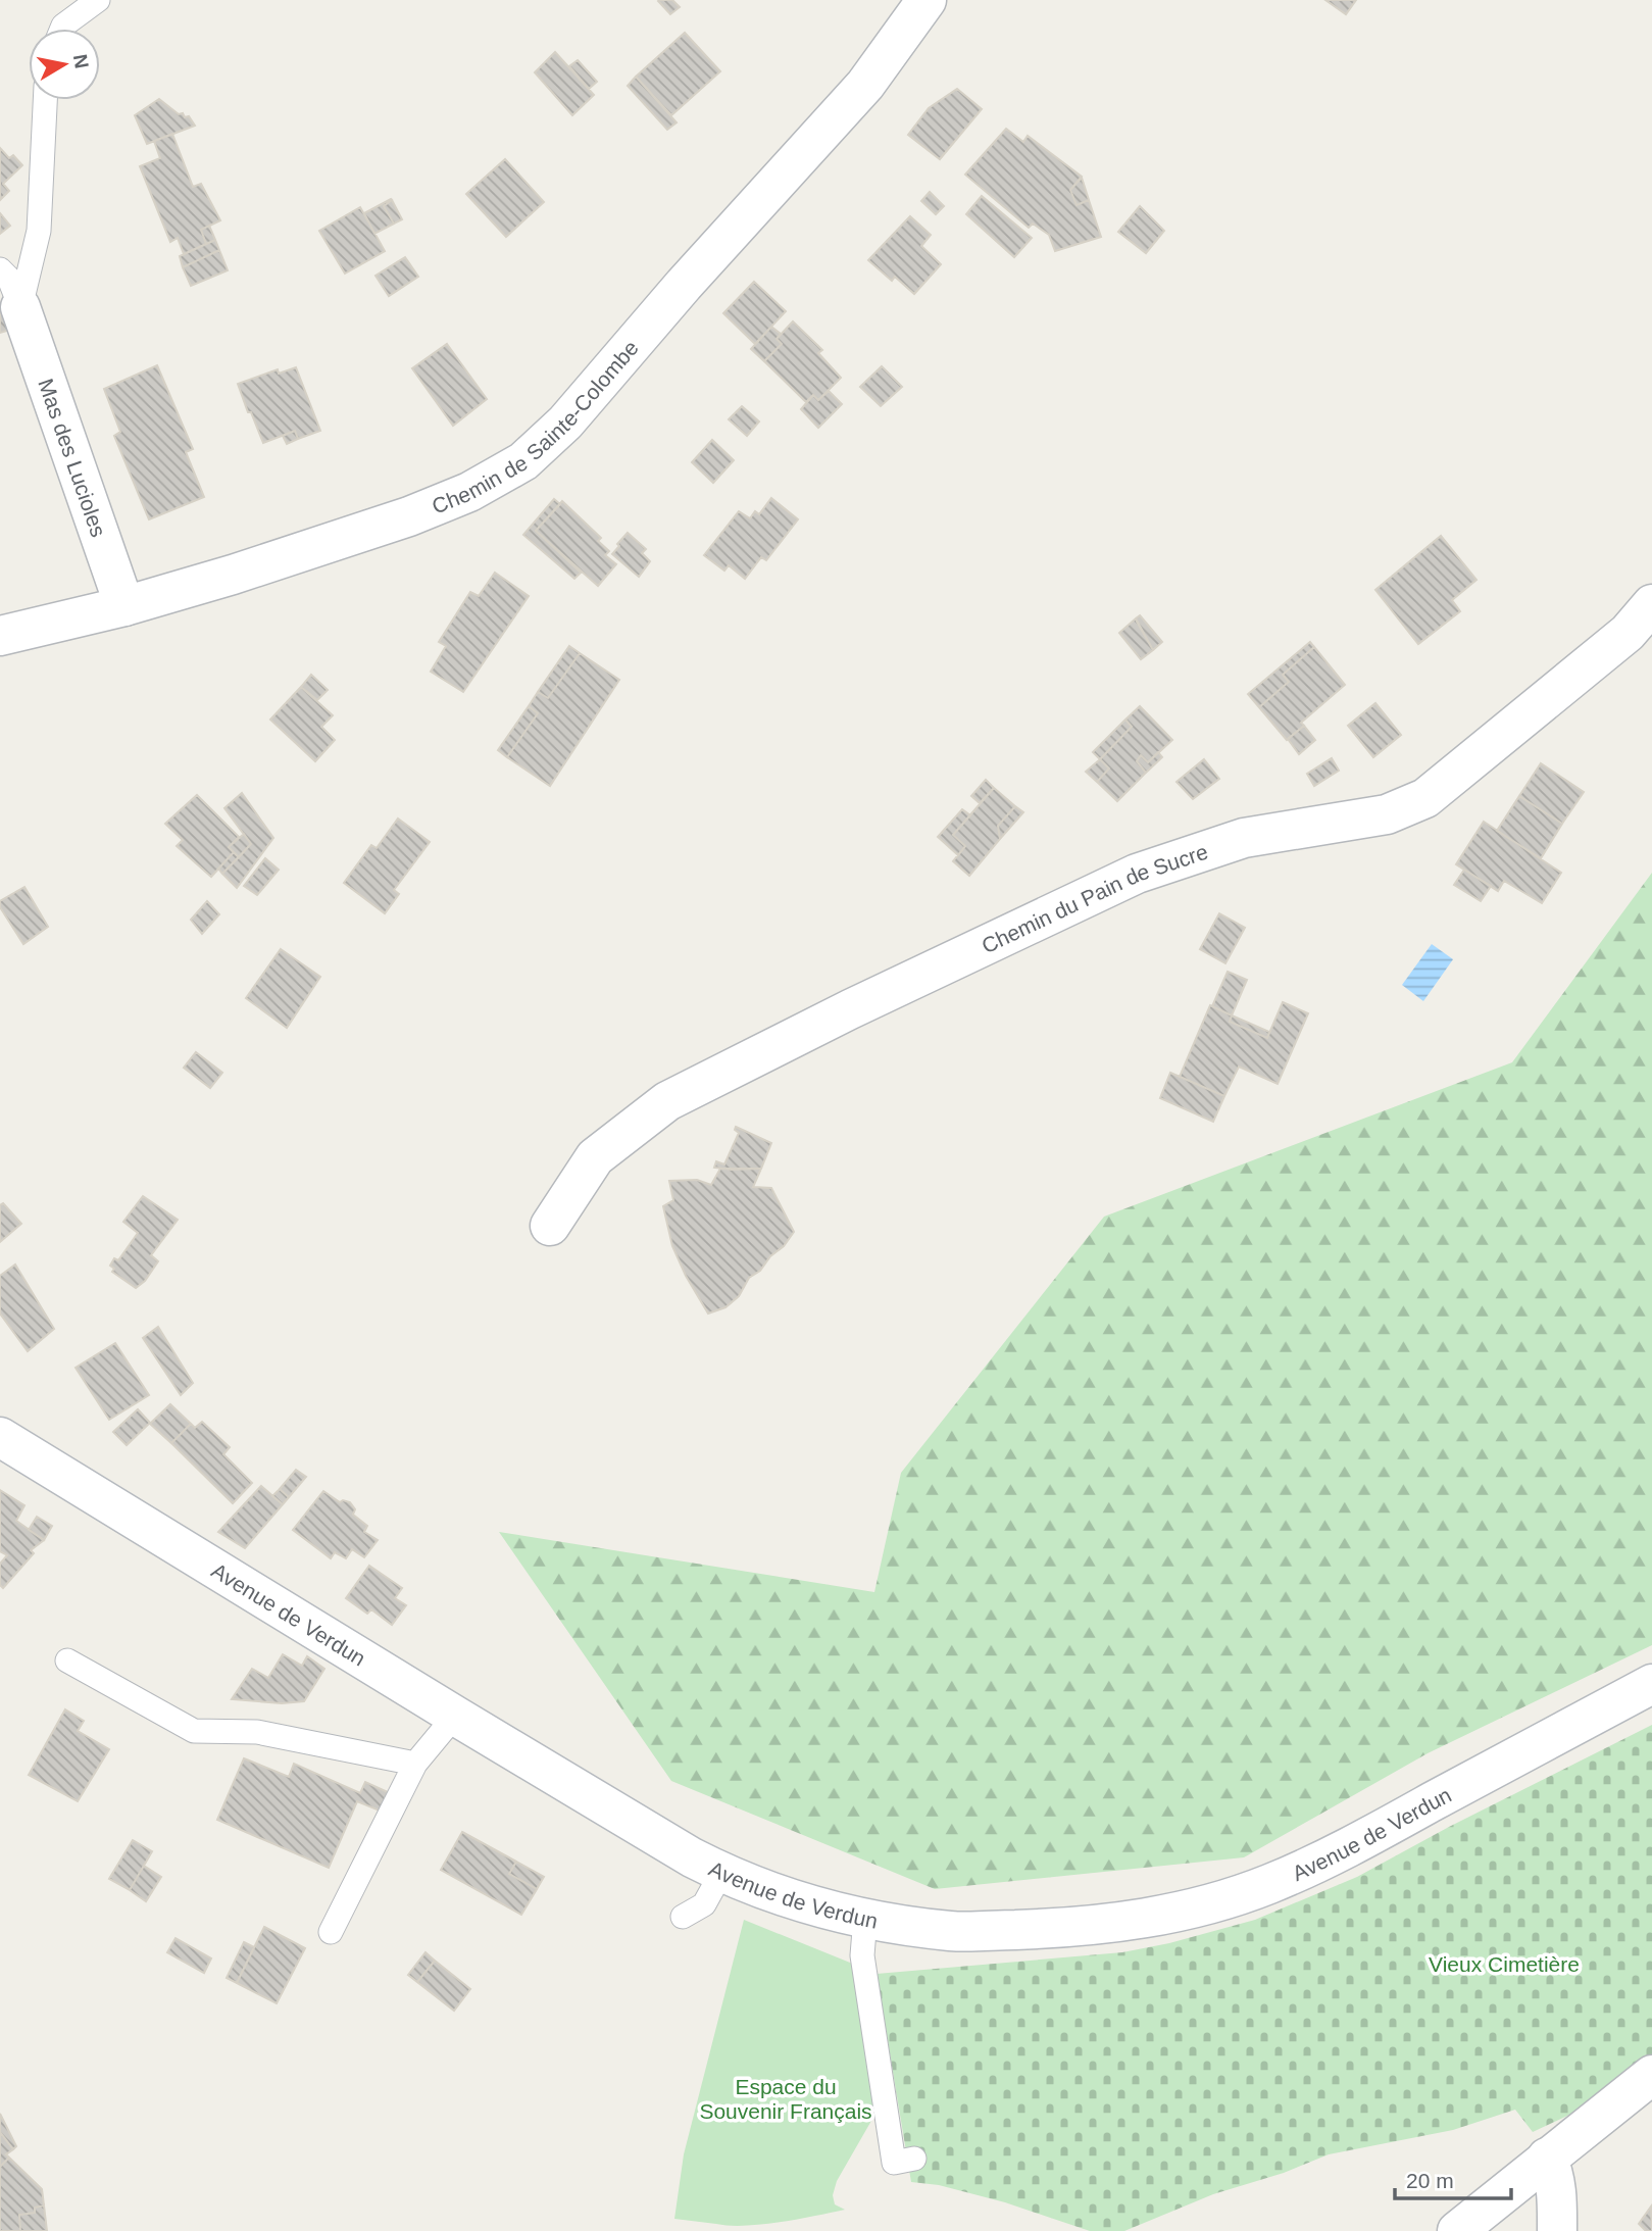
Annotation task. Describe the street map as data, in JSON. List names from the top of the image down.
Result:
{
  "streets": {
    "street": [
      "Chemin de Sainte-Colombe",
      "Mas des Lucioles",
      "Chemin du Pain de Sucre",
      "Avenue de Verdun"
    ]
  },
  "crossings": [
    ["Chemin de Sainte-Colombe", "Mas des Lucioles"]
  ],
  "parks": ["Vieux Cimetière", "Espace du Souvenir Français"],
  "scale_bar": "20 m",
  "north": "right"
}
